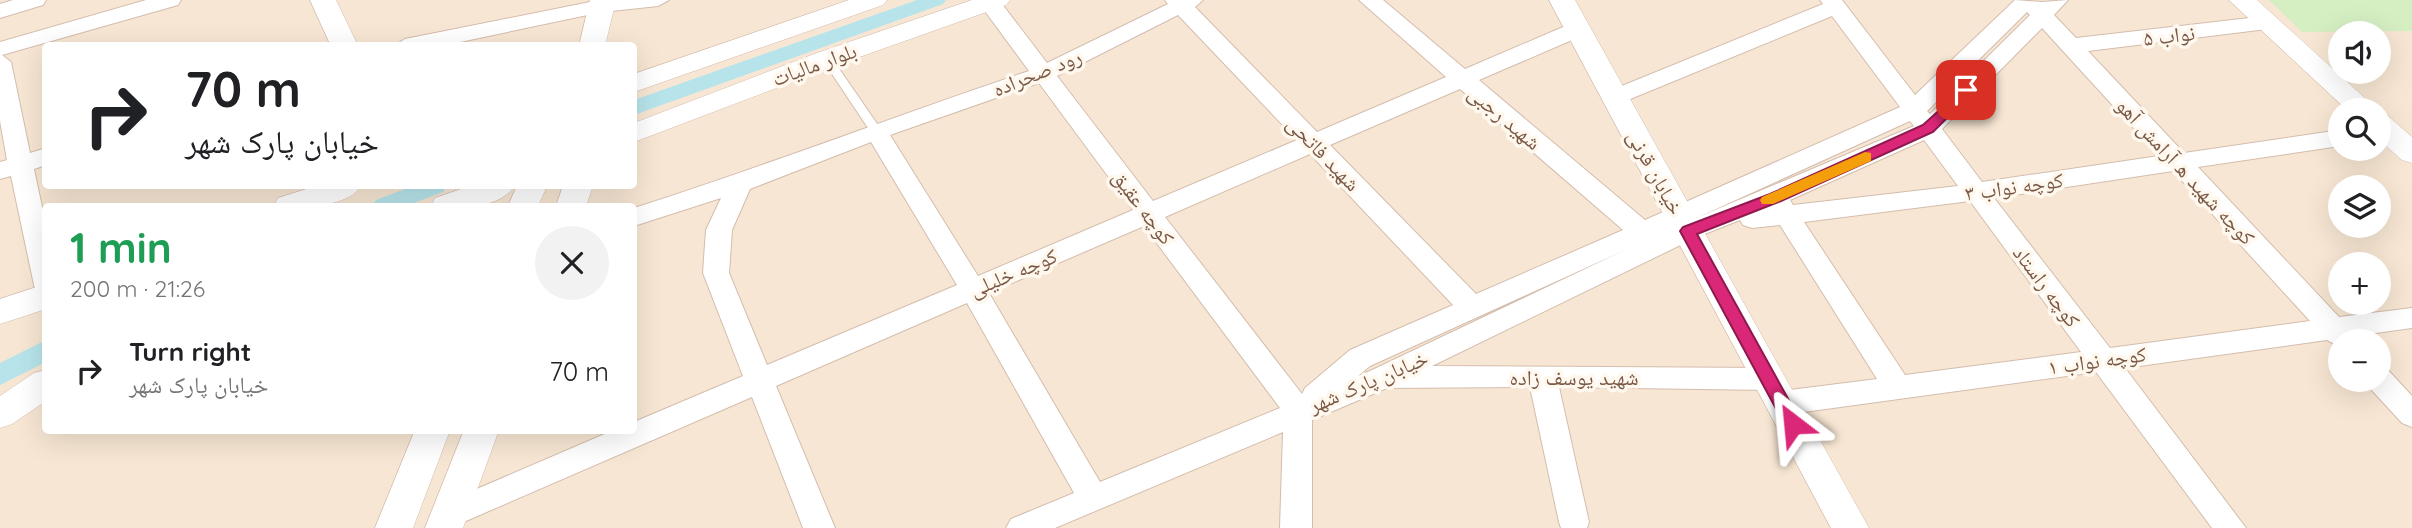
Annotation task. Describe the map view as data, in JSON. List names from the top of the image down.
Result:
{
  "streets": {
    "street": [
      "نواب ۵",
      "بلوار مالیات",
      "رود صحراده",
      "شهید رجبی",
      "شهید فاتحی",
      "کوچه شهید ه آرامش آهو",
      "خیابان قرنی",
      "کوچه نواب ۳",
      "کوچه عقیق",
      "کوچه خلیلی",
      "کوچه راستاد",
      "کوچه نواب ۱",
      "شهید یوسف زاده",
      "خیابان پارک شهر"
    ]
  },
  "crossings": [
    ["نواب ۵", "کوچه شهید ه آرامش آهو"],
    ["بلوار مالیات", "کوچه عقیق"],
    ["رود صحراده", "شهید فاتحی"],
    ["رود صحراده", "کوچه عقیق"],
    ["شهید رجبی", "کوچه خلیلی"],
    ["شهید رجبی", "خیابان پارک شهر"],
    ["شهید فاتحی", "کوچه خلیلی"],
    ["شهید فاتحی", "خیابان پارک شهر"],
    ["کوچه شهید ه آرامش آهو", "کوچه نواب ۳"],
    ["کوچه شهید ه آرامش آهو", "خیابان پارک شهر"],
    ["خیابان قرنی", "کوچه نواب ۳"],
    ["خیابان قرنی", "کوچه خلیلی"],
    ["خیابان قرنی", "کوچه نواب ۱"],
    ["خیابان قرنی", "شهید یوسف زاده"],
    ["خیابان قرنی", "خیابان پارک شهر"],
    ["کوچه نواب ۳", "کوچه راستاد"],
    ["کوچه نواب ۳", "خیابان پارک شهر"],
    ["کوچه عقیق", "کوچه خلیلی"],
    ["کوچه عقیق", "خیابان پارک شهر"],
    ["کوچه راستاد", "کوچه نواب ۱"],
    ["کوچه راستاد", "خیابان پارک شهر"],
    ["کوچه نواب ۱", "شهید یوسف زاده"],
    ["شهید یوسف زاده", "خیابان پارک شهر"]
  ],
  "page": {
    "map_buttons": ["+", "−"],
    "turn": ["70 m", "خیابان پارک شهر"],
    "heading": ["1 min", "200 m · 21:26"],
    "list": [
      {
        "name": "Turn right",
        "note": "خیابان پارک شهر",
        "value": "70 m"
      }
    ]
  }
}
